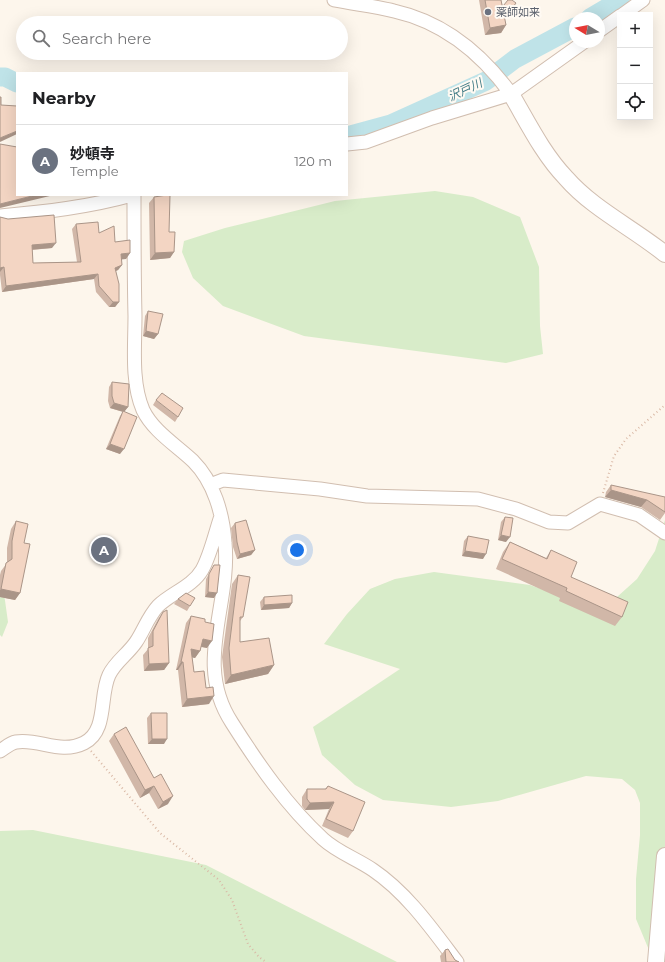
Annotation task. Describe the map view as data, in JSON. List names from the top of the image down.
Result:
{
  "water": ["沢戸川"],
  "places": ["薬師如来"],
  "north": "left",
  "page": {
    "map_buttons": ["+", "−"],
    "search": "Search here",
    "heading": "Nearby",
    "list": [
      {
        "mark": "A",
        "name": "妙頓寺",
        "note": "Temple",
        "value": "120 m"
      }
    ],
    "pins": "A"
  }
}
